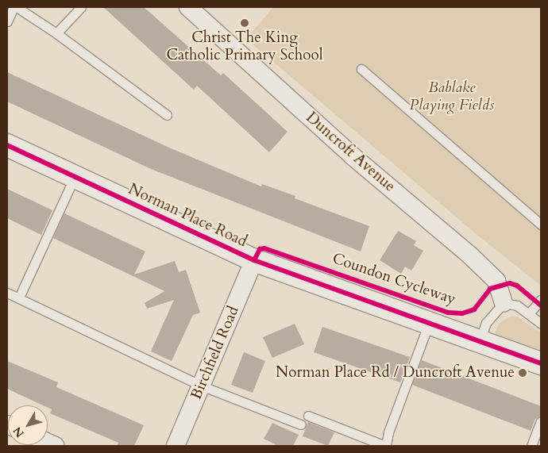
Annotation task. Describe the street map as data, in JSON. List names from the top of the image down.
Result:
{
  "streets": {
    "street": ["Duncroft Avenue", "Norman Place Road", "Birchfield Road"],
    "cycle path": ["Coundon Cycleway"]
  },
  "crossings": [
    ["Norman Place Road", "Birchfield Road"]
  ],
  "parks": ["Bablake Playing Fields"],
  "places": ["Christ The King Catholic Primary School", "Norman Place Rd / Duncroft Avenue"],
  "north": "bottom left"
}
